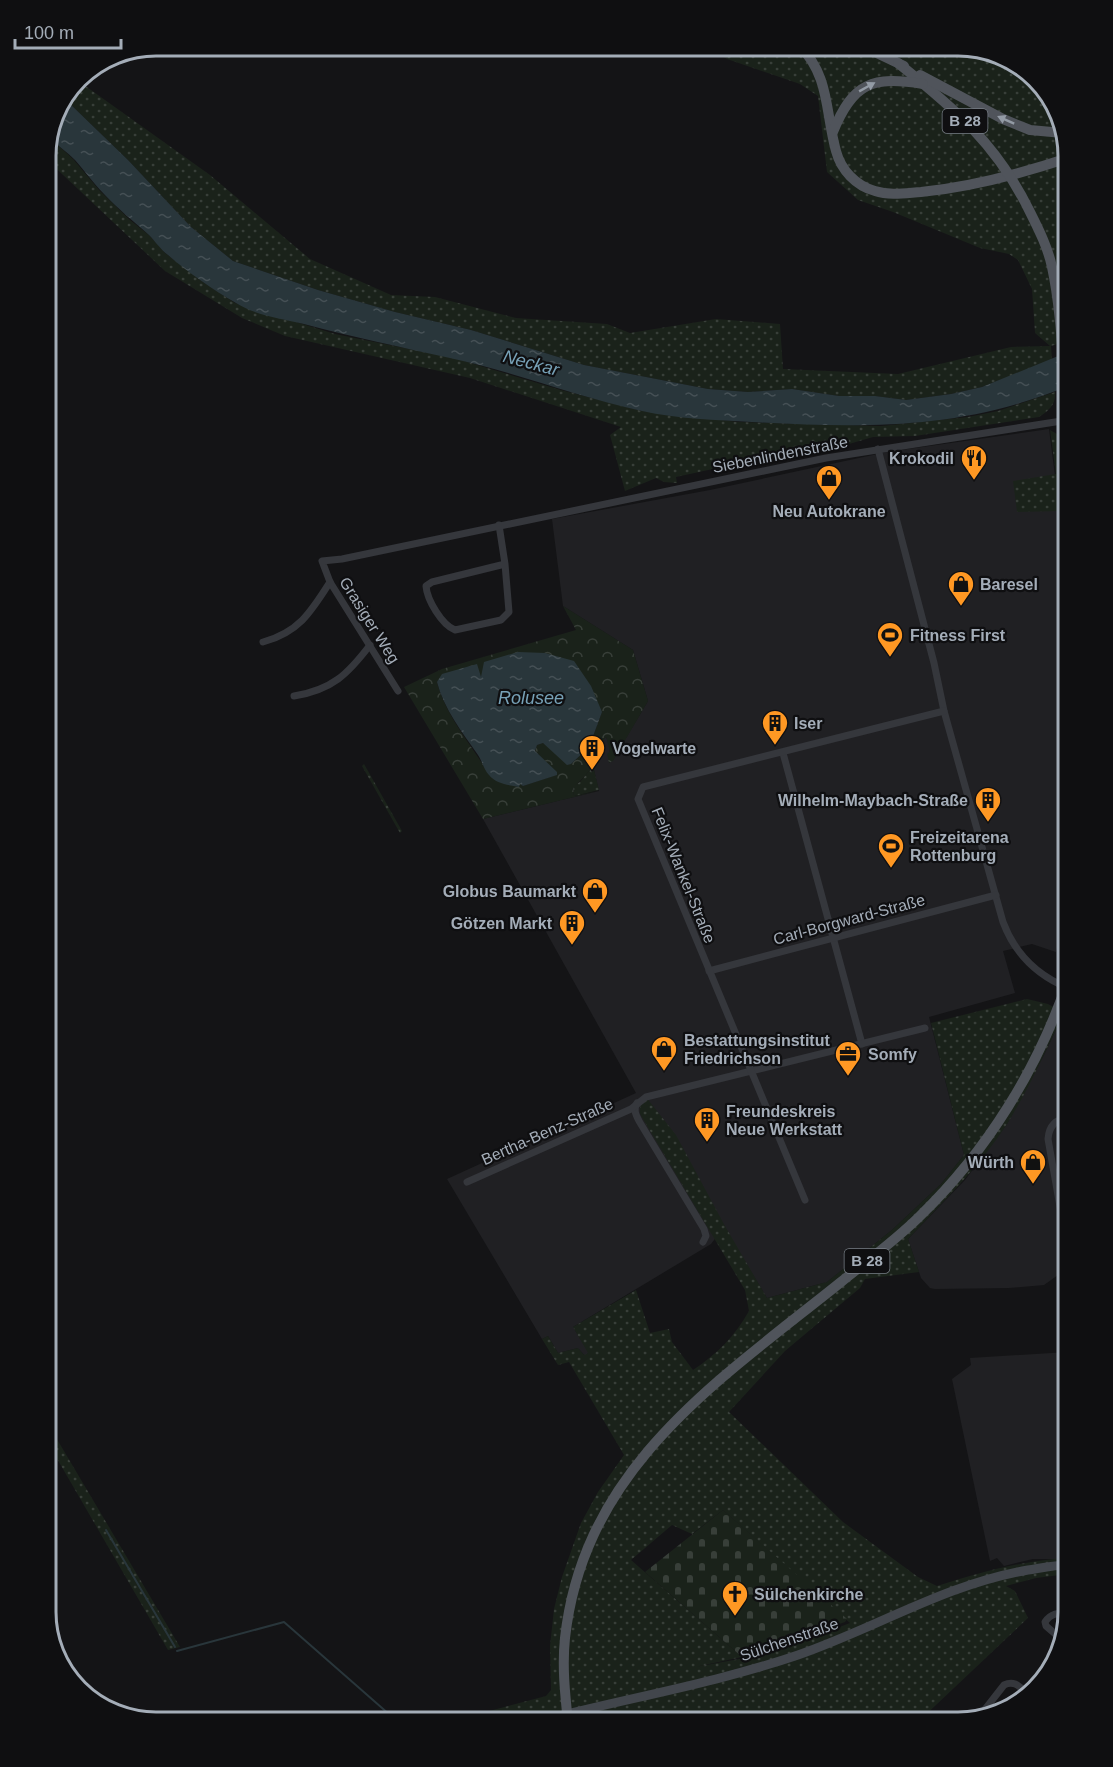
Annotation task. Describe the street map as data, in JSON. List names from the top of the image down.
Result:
{
  "streets": {
    "main road": ["B 28", "Sülchenstraße"],
    "street": [
      "Siebenlindenstraße",
      "Grasiger Weg",
      "Felix-Wankel-Straße",
      "Carl-Borgward-Straße",
      "Bertha-Benz-Straße"
    ]
  },
  "crossings": [
    ["Siebenlindenstraße", "Grasiger Weg"],
    ["Felix-Wankel-Straße", "Carl-Borgward-Straße"],
    ["Felix-Wankel-Straße", "Bertha-Benz-Straße"]
  ],
  "water": ["Neckar", "Rolusee"],
  "places": {
    "restaurant": ["Krokodil"],
    "shop": [
      "Neu Autokrane",
      "Baresel",
      "Globus Baumarkt",
      "Bestattungsinstitut Friedrichson",
      "Würth"
    ],
    "sports": ["Fitness First", "Freizeitarena Rottenburg"],
    "building": [
      "Iser",
      "Vogelwarte",
      "Wilhelm-Maybach-Straße",
      "Götzen Markt",
      "Freundeskreis Neue Werkstatt"
    ],
    "office": ["Somfy"],
    "church": ["Sülchenkirche"]
  },
  "scale_bar": "100 m"
}
